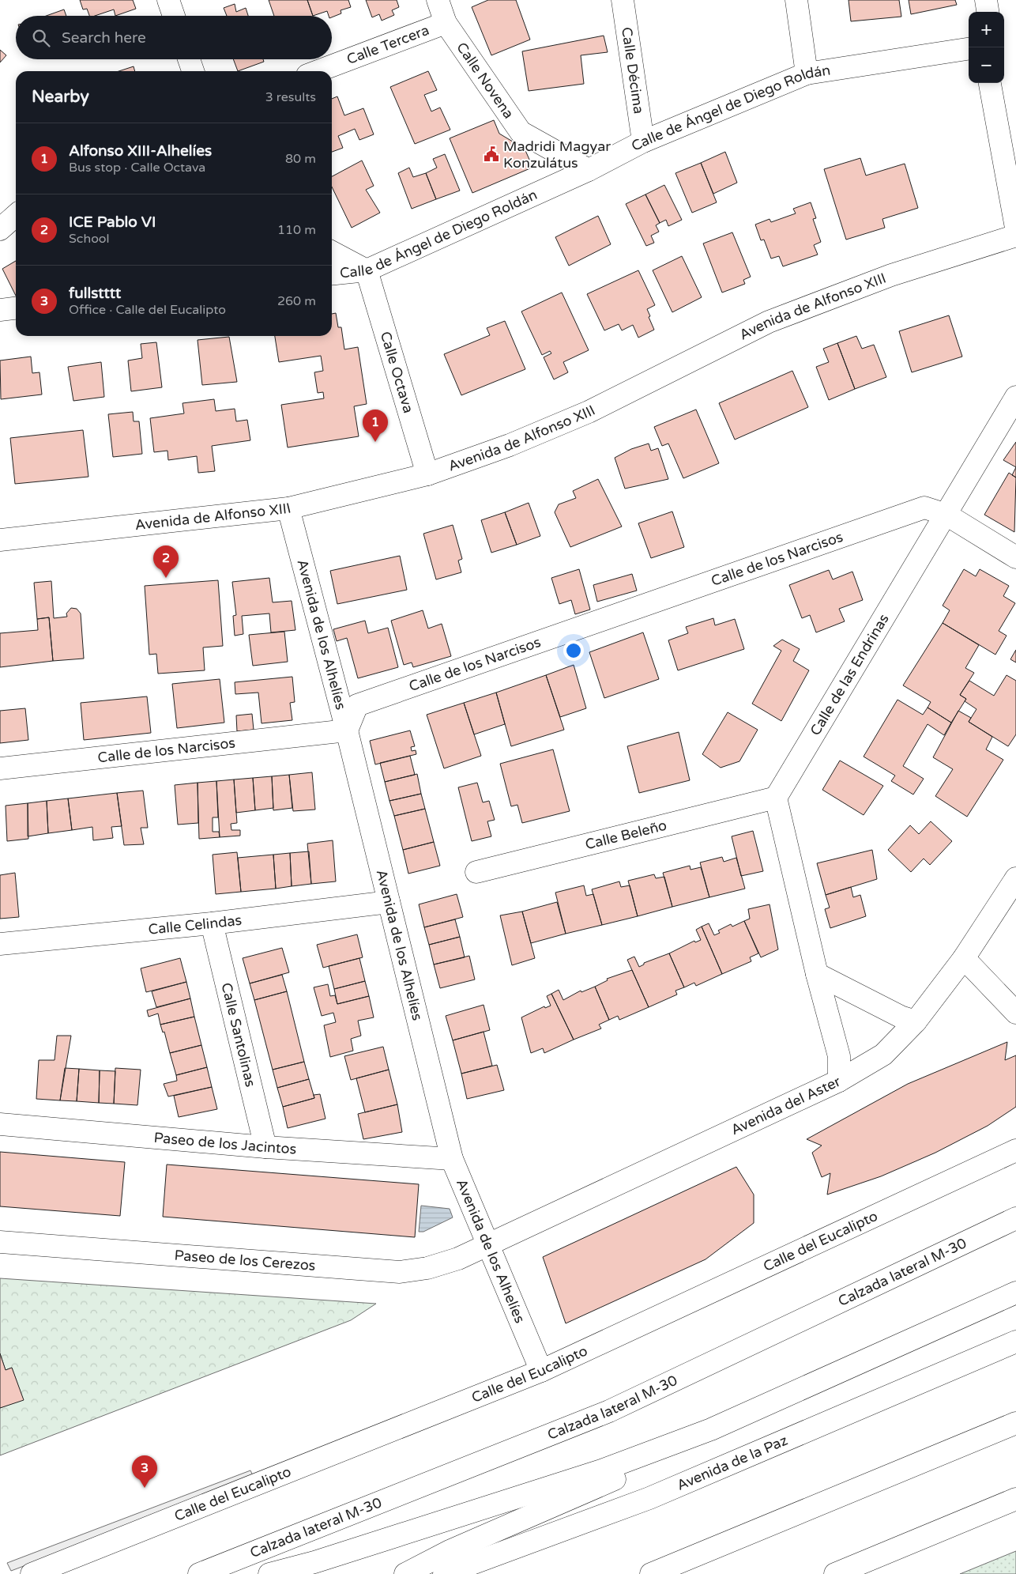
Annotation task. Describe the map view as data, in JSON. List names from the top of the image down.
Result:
{
  "streets": {
    "main road": [
      "Calle Tercera",
      "Calle Décima",
      "Calle Novena",
      "Calle de Ángel de Diego Roldán",
      "Avenida de Alfonso XIII",
      "Calle Octava",
      "Calle de los Narcisos",
      "Avenida de los Alhelíes",
      "Calle de las Endrinas",
      "Calle Beleño",
      "Calle Celindas",
      "Calle Santolinas",
      "Avenida del Aster",
      "Paseo de los Jacintos",
      "Calle del Eucalipto",
      "Paseo de los Cerezos",
      "Calzada lateral M-30",
      "Avenida de la Paz"
    ]
  },
  "crossings": [
    ["Calle Tercera", "Calle Novena"],
    ["Calle Décima", "Calle de Ángel de Diego Roldán"],
    ["Calle Novena", "Calle de Ángel de Diego Roldán"],
    ["Calle de Ángel de Diego Roldán", "Calle Octava"],
    ["Avenida de Alfonso XIII", "Calle Octava"],
    ["Avenida de Alfonso XIII", "Avenida de los Alhelíes"],
    ["Calle de los Narcisos", "Avenida de los Alhelíes"],
    ["Calle de los Narcisos", "Calle de las Endrinas"],
    ["Avenida de los Alhelíes", "Calle Celindas"],
    ["Avenida de los Alhelíes", "Avenida del Aster"],
    ["Avenida de los Alhelíes", "Paseo de los Jacintos"],
    ["Avenida de los Alhelíes", "Calle del Eucalipto"],
    ["Avenida de los Alhelíes", "Paseo de los Cerezos"],
    ["Calle de las Endrinas", "Calle Beleño"],
    ["Calle Celindas", "Calle Santolinas"],
    ["Calle Santolinas", "Paseo de los Jacintos"],
    ["Avenida del Aster", "Paseo de los Cerezos"]
  ],
  "places": {
    "public building": ["Madridi Magyar Konzulátus"]
  },
  "page": {
    "map_buttons": ["+", "−"],
    "search": "Search here",
    "heading": ["Nearby", "3 results"],
    "list": [
      {
        "mark": "1",
        "name": "Alfonso XIII-Alhelíes",
        "note": "Bus stop · Calle Octava",
        "value": "80 m"
      },
      {
        "mark": "2",
        "name": "ICE Pablo VI",
        "note": "School",
        "value": "110 m"
      },
      {
        "mark": "3",
        "name": "fullstttt",
        "note": "Office · Calle del Eucalipto",
        "value": "260 m"
      }
    ],
    "pins": ["1", "2", "3"]
  }
}
